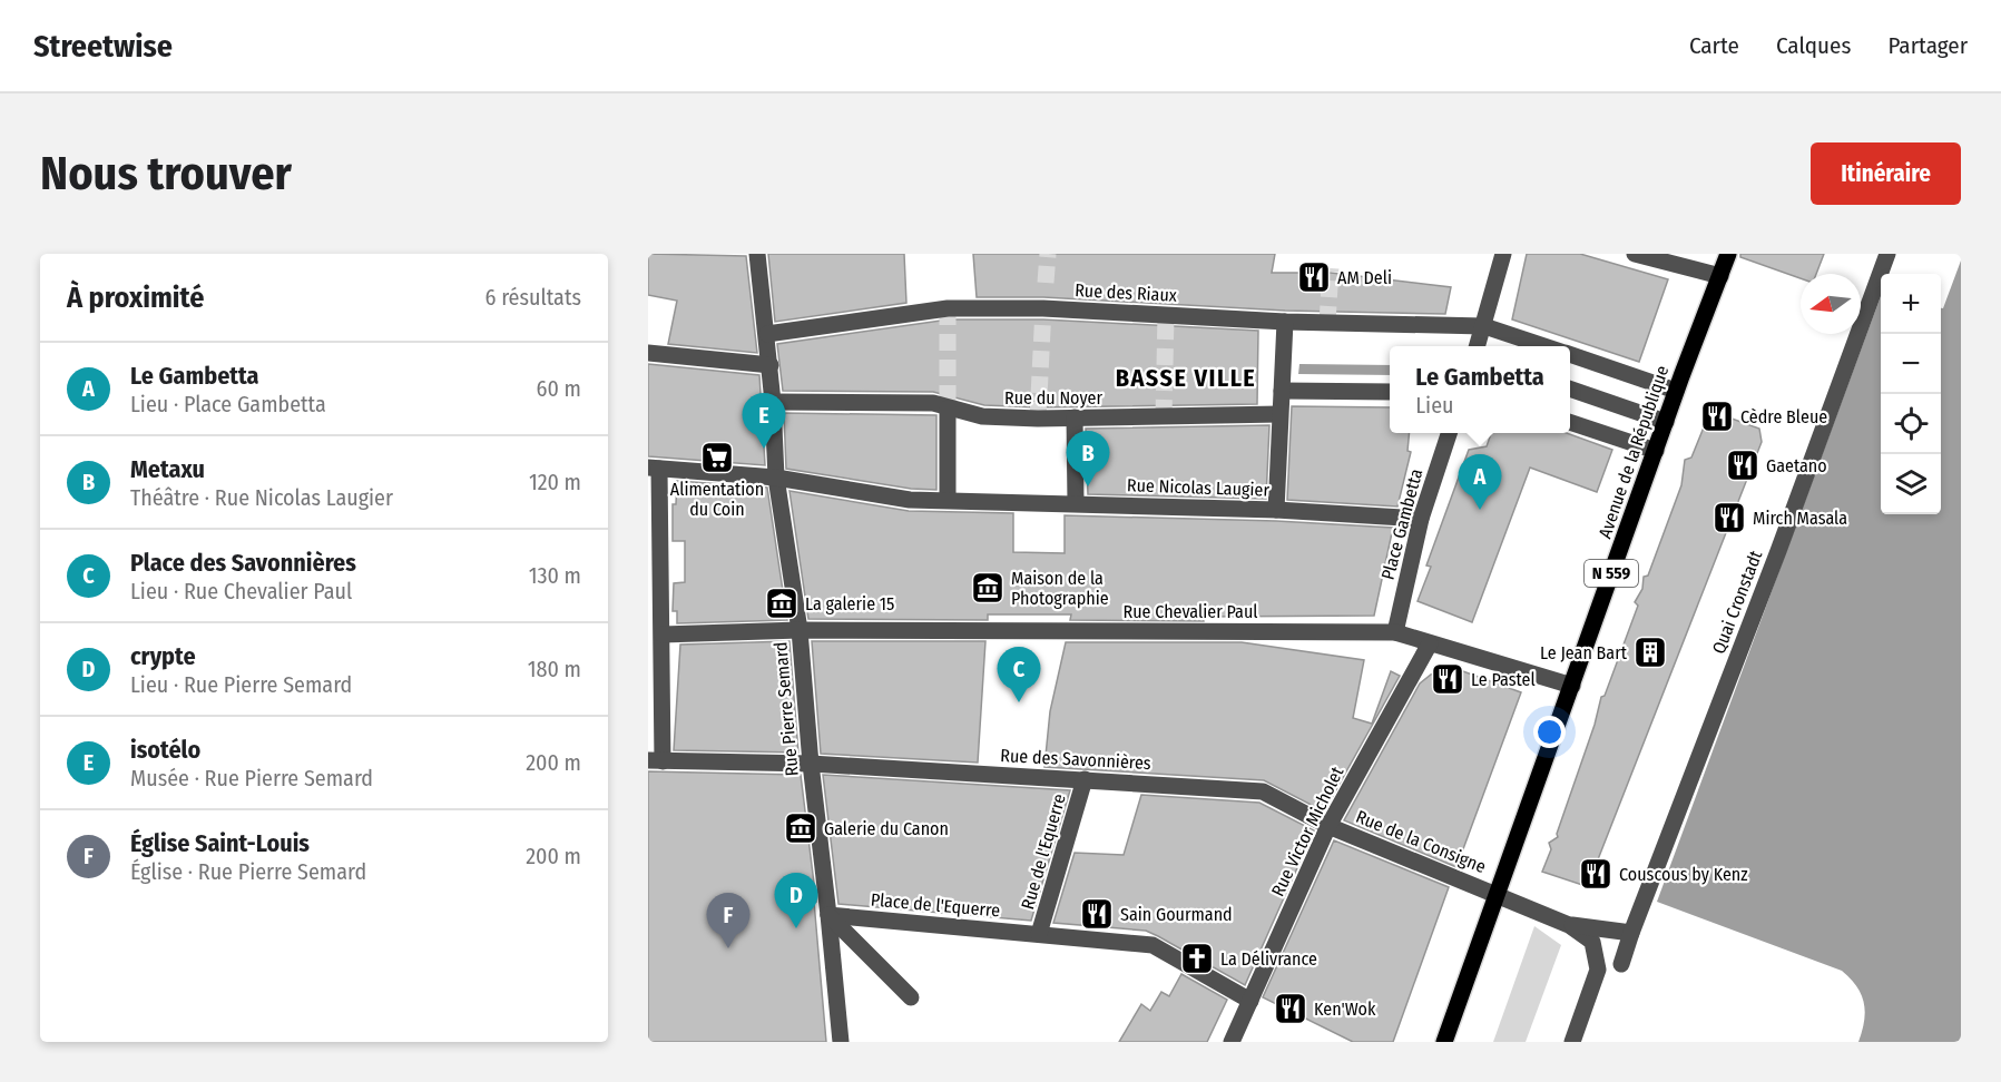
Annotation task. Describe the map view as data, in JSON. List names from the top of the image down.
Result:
{
  "streets": {
    "main road": ["Avenue de la République", "N 559"],
    "street": [
      "Rue des Riaux",
      "Rue du Noyer",
      "Rue Nicolas Laugier",
      "Place Gambetta",
      "Quai Cronstadt",
      "Rue Chevalier Paul",
      "Rue Pierre Semard",
      "Rue des Savonnières",
      "Rue Victor Micholet",
      "Rue de la Consigne",
      "Rue de l'Equerre",
      "Place de l'Equerre"
    ]
  },
  "crossings": [
    ["Rue des Riaux", "Avenue de la République"],
    ["Rue des Riaux", "Rue Pierre Semard"],
    ["Rue du Noyer", "Rue Pierre Semard"],
    ["Avenue de la République", "Rue Chevalier Paul"],
    ["Avenue de la République", "Rue de la Consigne"],
    ["Rue Nicolas Laugier", "Place Gambetta"],
    ["Rue Nicolas Laugier", "Rue Pierre Semard"],
    ["Place Gambetta", "Rue Chevalier Paul"],
    ["Rue Chevalier Paul", "Rue Pierre Semard"],
    ["Rue Chevalier Paul", "Rue Victor Micholet"],
    ["Rue Pierre Semard", "Rue des Savonnières"],
    ["Rue Pierre Semard", "Place de l'Equerre"],
    ["Rue des Savonnières", "Rue Victor Micholet"],
    ["Rue des Savonnières", "Rue de la Consigne"],
    ["Rue des Savonnières", "Rue de l'Equerre"],
    ["Rue Victor Micholet", "Rue de la Consigne"],
    ["Rue Victor Micholet", "Place de l'Equerre"],
    ["Rue de l'Equerre", "Place de l'Equerre"]
  ],
  "districts": ["BASSE VILLE"],
  "places": {
    "restaurant": [
      "AM Deli",
      "Cèdre Bleue",
      "Gaetano",
      "Mirch Masala",
      "Le Pastel",
      "Couscous by Kenz",
      "Sain Gourmand",
      "Ken'Wok"
    ],
    "supermarket": ["Alimentation du Coin"],
    "museum": ["Maison de la Photographie", "La galerie 15", "Galerie du Canon"],
    "building": ["Le Jean Bart"],
    "church": ["La Délivrance"]
  },
  "north": "left",
  "page": {
    "header": "Streetwise",
    "nav": ["Carte", "Calques", "Partager"],
    "buttons": "Itinéraire",
    "title": "Nous trouver",
    "heading": ["À proximité", "6 résultats"],
    "map_buttons": ["+", "−"],
    "list": [
      {
        "mark": "A",
        "name": "Le Gambetta",
        "note": "Lieu · Place Gambetta",
        "value": "60 m"
      },
      {
        "mark": "B",
        "name": "Metaxu",
        "note": "Théâtre · Rue Nicolas Laugier",
        "value": "120 m"
      },
      {
        "mark": "C",
        "name": "Place des Savonnières",
        "note": "Lieu · Rue Chevalier Paul",
        "value": "130 m"
      },
      {
        "mark": "D",
        "name": "crypte",
        "note": "Lieu · Rue Pierre Semard",
        "value": "180 m"
      },
      {
        "mark": "E",
        "name": "isotélo",
        "note": "Musée · Rue Pierre Semard",
        "value": "200 m"
      },
      {
        "mark": "F",
        "name": "Église Saint-Louis",
        "note": "Église · Rue Pierre Semard",
        "value": "200 m"
      }
    ],
    "popup": ["Le Gambetta", "Lieu"],
    "pins": [
      "E",
      "B",
      "A",
      "C",
      "D",
      "F"
    ]
  }
}
